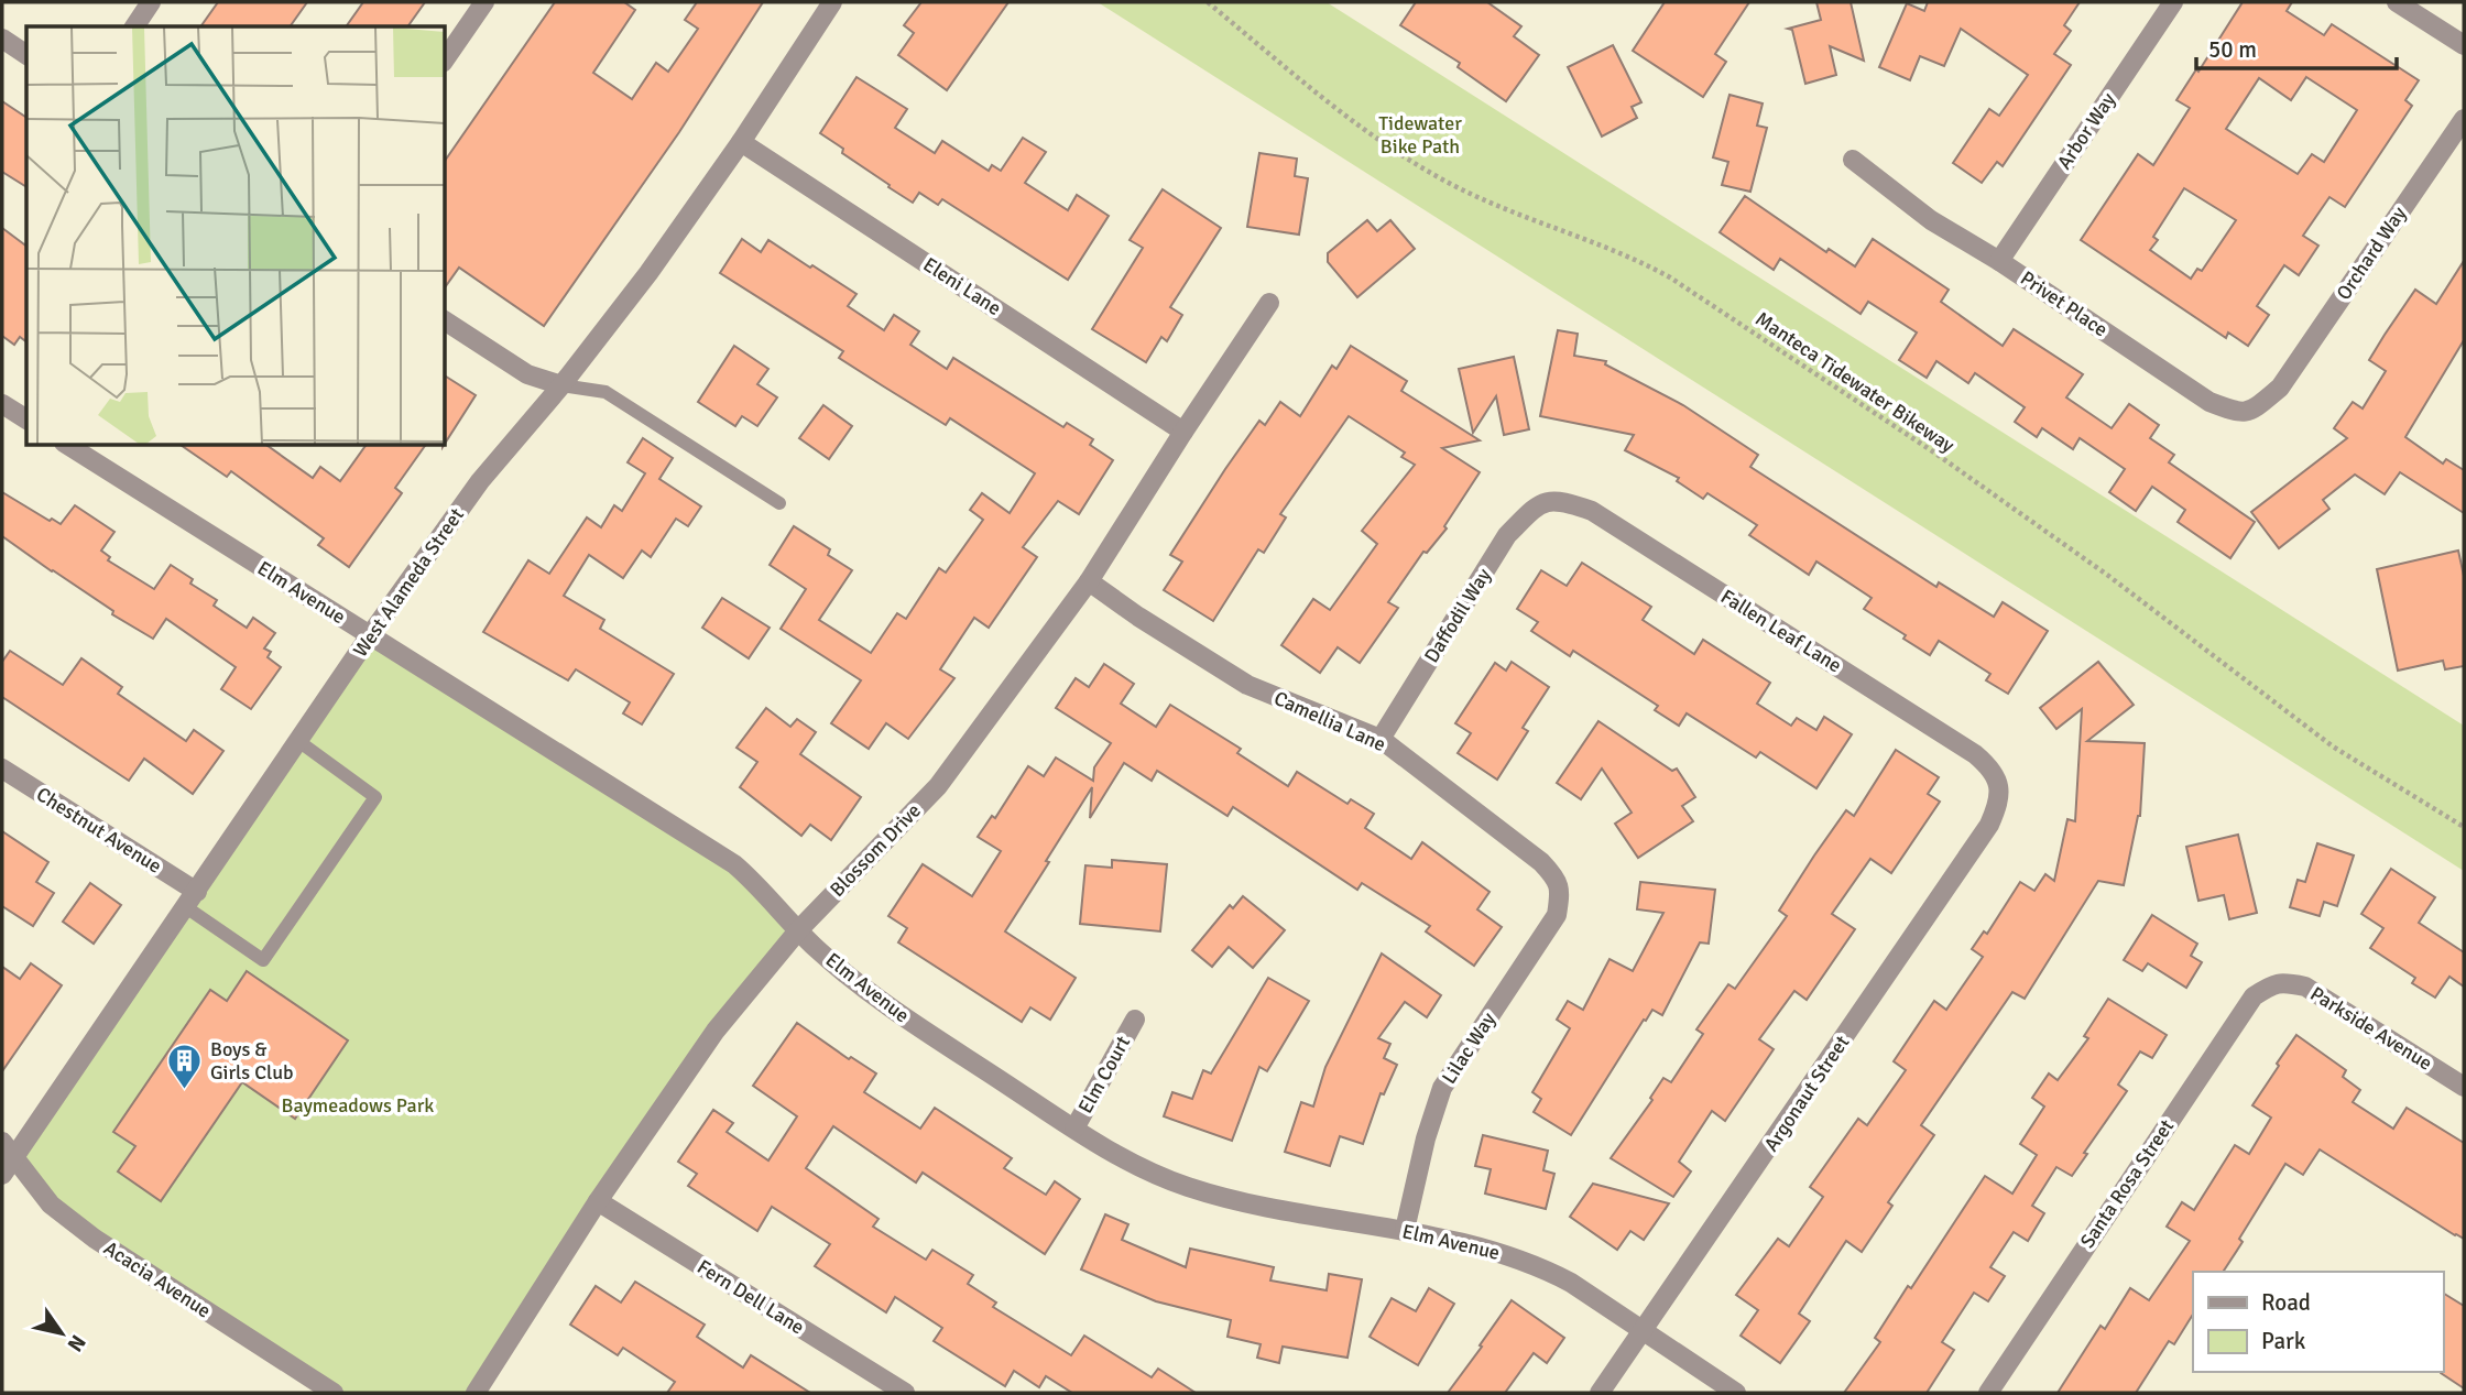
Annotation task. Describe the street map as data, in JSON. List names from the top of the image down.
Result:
{
  "streets": {
    "street": [
      "Arbor Way",
      "Orchard Way",
      "Eleni Lane",
      "Privet Place",
      "West Alameda Street",
      "Elm Avenue",
      "Daffodil Way",
      "Fallen Leaf Lane",
      "Camellia Lane",
      "Chestnut Avenue",
      "Blossom Drive",
      "Parkside Avenue",
      "Lilac Way",
      "Elm Court",
      "Argonaut Street",
      "Santa Rosa Street",
      "Acacia Avenue",
      "Fern Dell Lane"
    ],
    "path": ["Manteca Tidewater Bikeway"]
  },
  "crossings": [
    ["Arbor Way", "Privet Place"],
    ["Orchard Way", "Privet Place"],
    ["Eleni Lane", "West Alameda Street"],
    ["Eleni Lane", "Blossom Drive"],
    ["West Alameda Street", "Elm Avenue"],
    ["West Alameda Street", "Chestnut Avenue"],
    ["West Alameda Street", "Acacia Avenue"],
    ["Elm Avenue", "Blossom Drive"],
    ["Elm Avenue", "Lilac Way"],
    ["Elm Avenue", "Elm Court"],
    ["Elm Avenue", "Argonaut Street"],
    ["Daffodil Way", "Fallen Leaf Lane"],
    ["Daffodil Way", "Camellia Lane"],
    ["Fallen Leaf Lane", "Argonaut Street"],
    ["Camellia Lane", "Blossom Drive"],
    ["Camellia Lane", "Lilac Way"],
    ["Blossom Drive", "Fern Dell Lane"],
    ["Parkside Avenue", "Santa Rosa Street"]
  ],
  "parks": ["Tidewater Bike Path", "Baymeadows Park"],
  "places": {
    "building": ["Boys & Girls Club"]
  },
  "legend": ["Road", "Park"],
  "scale_bar": "50 m",
  "north": "bottom right"
}
